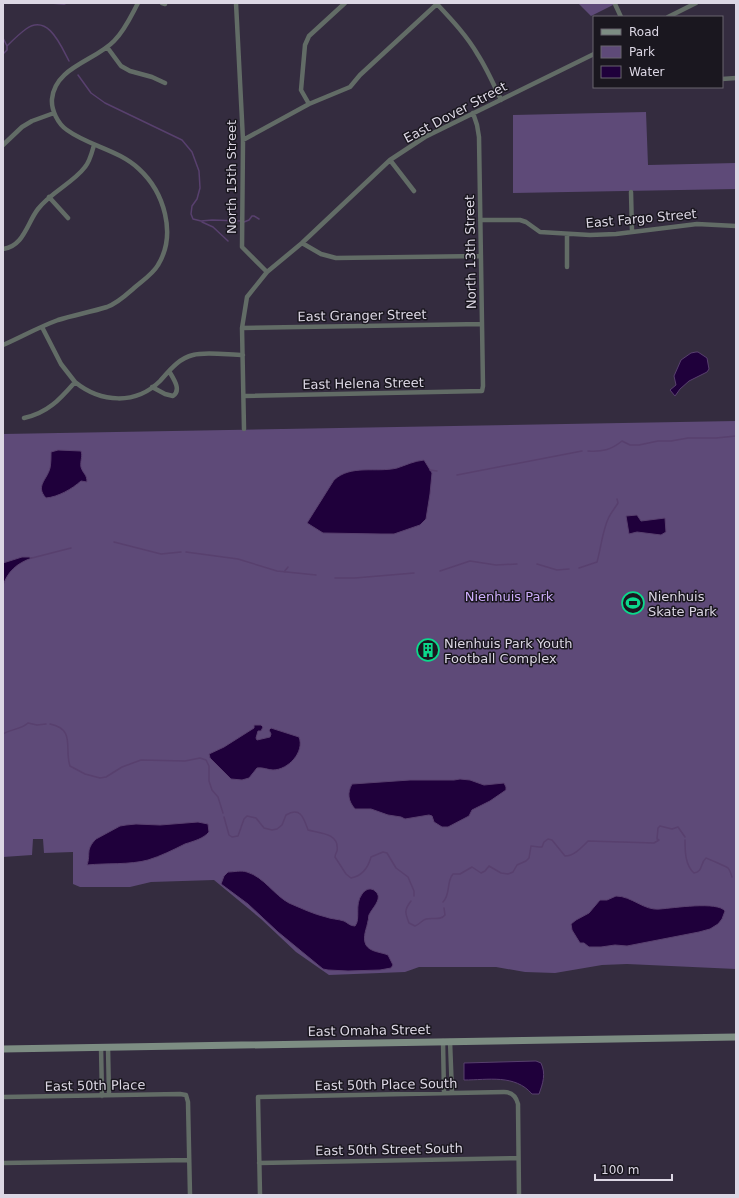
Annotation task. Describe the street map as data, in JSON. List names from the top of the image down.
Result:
{
  "streets": {
    "street": [
      "East Dover Street",
      "North 15th Street",
      "East Fargo Street",
      "North 13th Street",
      "East Granger Street",
      "East Helena Street",
      "East Omaha Street",
      "East 50th Place South",
      "East 50th Place",
      "East 50th Street South"
    ]
  },
  "crossings": [
    ["East Dover Street", "North 15th Street"],
    ["East Dover Street", "North 13th Street"],
    ["East Fargo Street", "North 13th Street"],
    ["North 13th Street", "East Granger Street"],
    ["North 13th Street", "East Helena Street"],
    ["East 50th Place South", "East 50th Street South"]
  ],
  "parks": ["Nienhuis Park"],
  "places": {
    "sports": ["Nienhuis Skate Park"],
    "building": ["Nienhuis Park Youth Football Complex"]
  },
  "legend": ["Road", "Park", "Water"],
  "scale_bar": "100 m"
}
